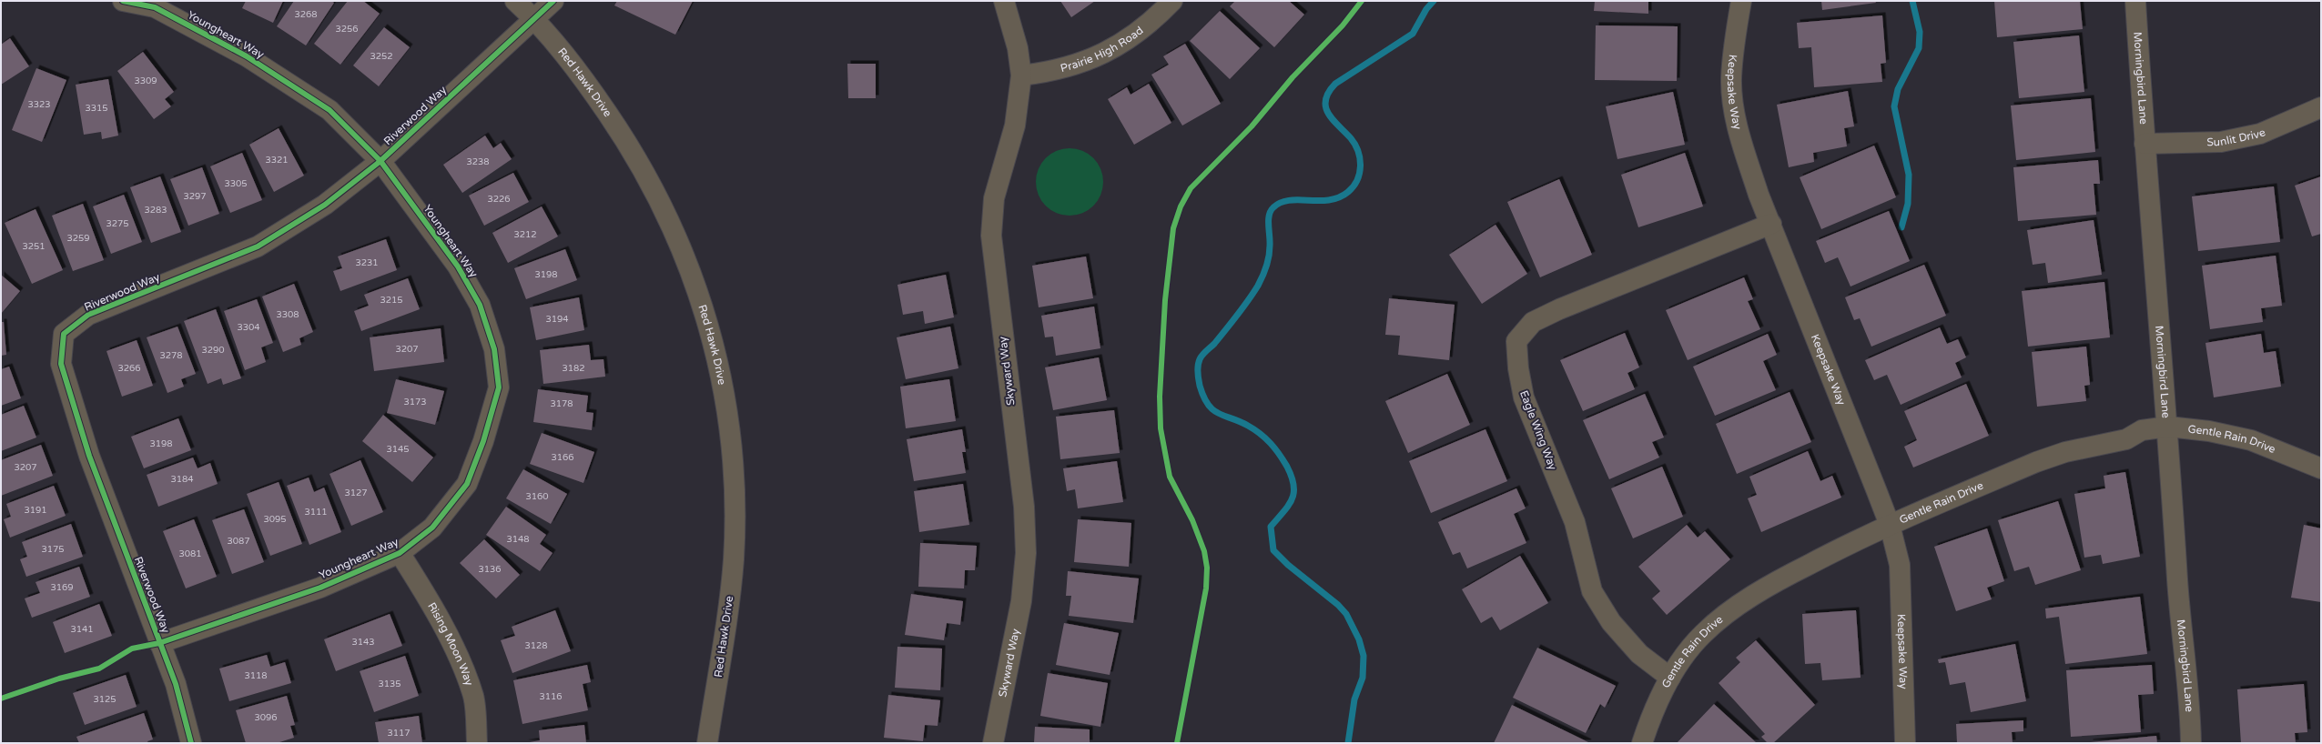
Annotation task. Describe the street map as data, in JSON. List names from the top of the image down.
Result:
{
  "streets": {
    "street": [
      "Youngheart Way",
      "Prairie High Road",
      "Morningbird Lane",
      "Red Hawk Drive",
      "Keepsake Way",
      "Riverwood Way",
      "Sunlit Drive",
      "Skyward Way",
      "Eagle Wing Way",
      "Gentle Rain Drive",
      "Rising Moon Way"
    ]
  },
  "crossings": [
    ["Youngheart Way", "Riverwood Way"],
    ["Youngheart Way", "Rising Moon Way"],
    ["Prairie High Road", "Skyward Way"],
    ["Morningbird Lane", "Sunlit Drive"],
    ["Morningbird Lane", "Gentle Rain Drive"],
    ["Red Hawk Drive", "Riverwood Way"],
    ["Keepsake Way", "Eagle Wing Way"],
    ["Keepsake Way", "Gentle Rain Drive"],
    ["Eagle Wing Way", "Gentle Rain Drive"]
  ],
  "house_numbers": [
    "3268",
    "3256",
    "3252",
    "3309",
    "3323",
    "3315",
    "3321",
    "3238",
    "3305",
    "3297",
    "3226",
    "3283",
    "3275",
    "3212",
    "3259",
    "3251",
    "3231",
    "3198",
    "3215",
    "3308",
    "3194",
    "3304",
    "3207",
    "3290",
    "3278",
    "3266",
    "3182",
    "3173",
    "3178",
    "3198",
    "3145",
    "3166",
    "3207",
    "3184",
    "3127",
    "3160",
    "3191",
    "3111",
    "3095",
    "3148",
    "3087",
    "3175",
    "3081",
    "3136",
    "3169",
    "3141",
    "3143",
    "3128",
    "3118",
    "3135",
    "3116",
    "3125",
    "3096",
    "3117"
  ]
}
